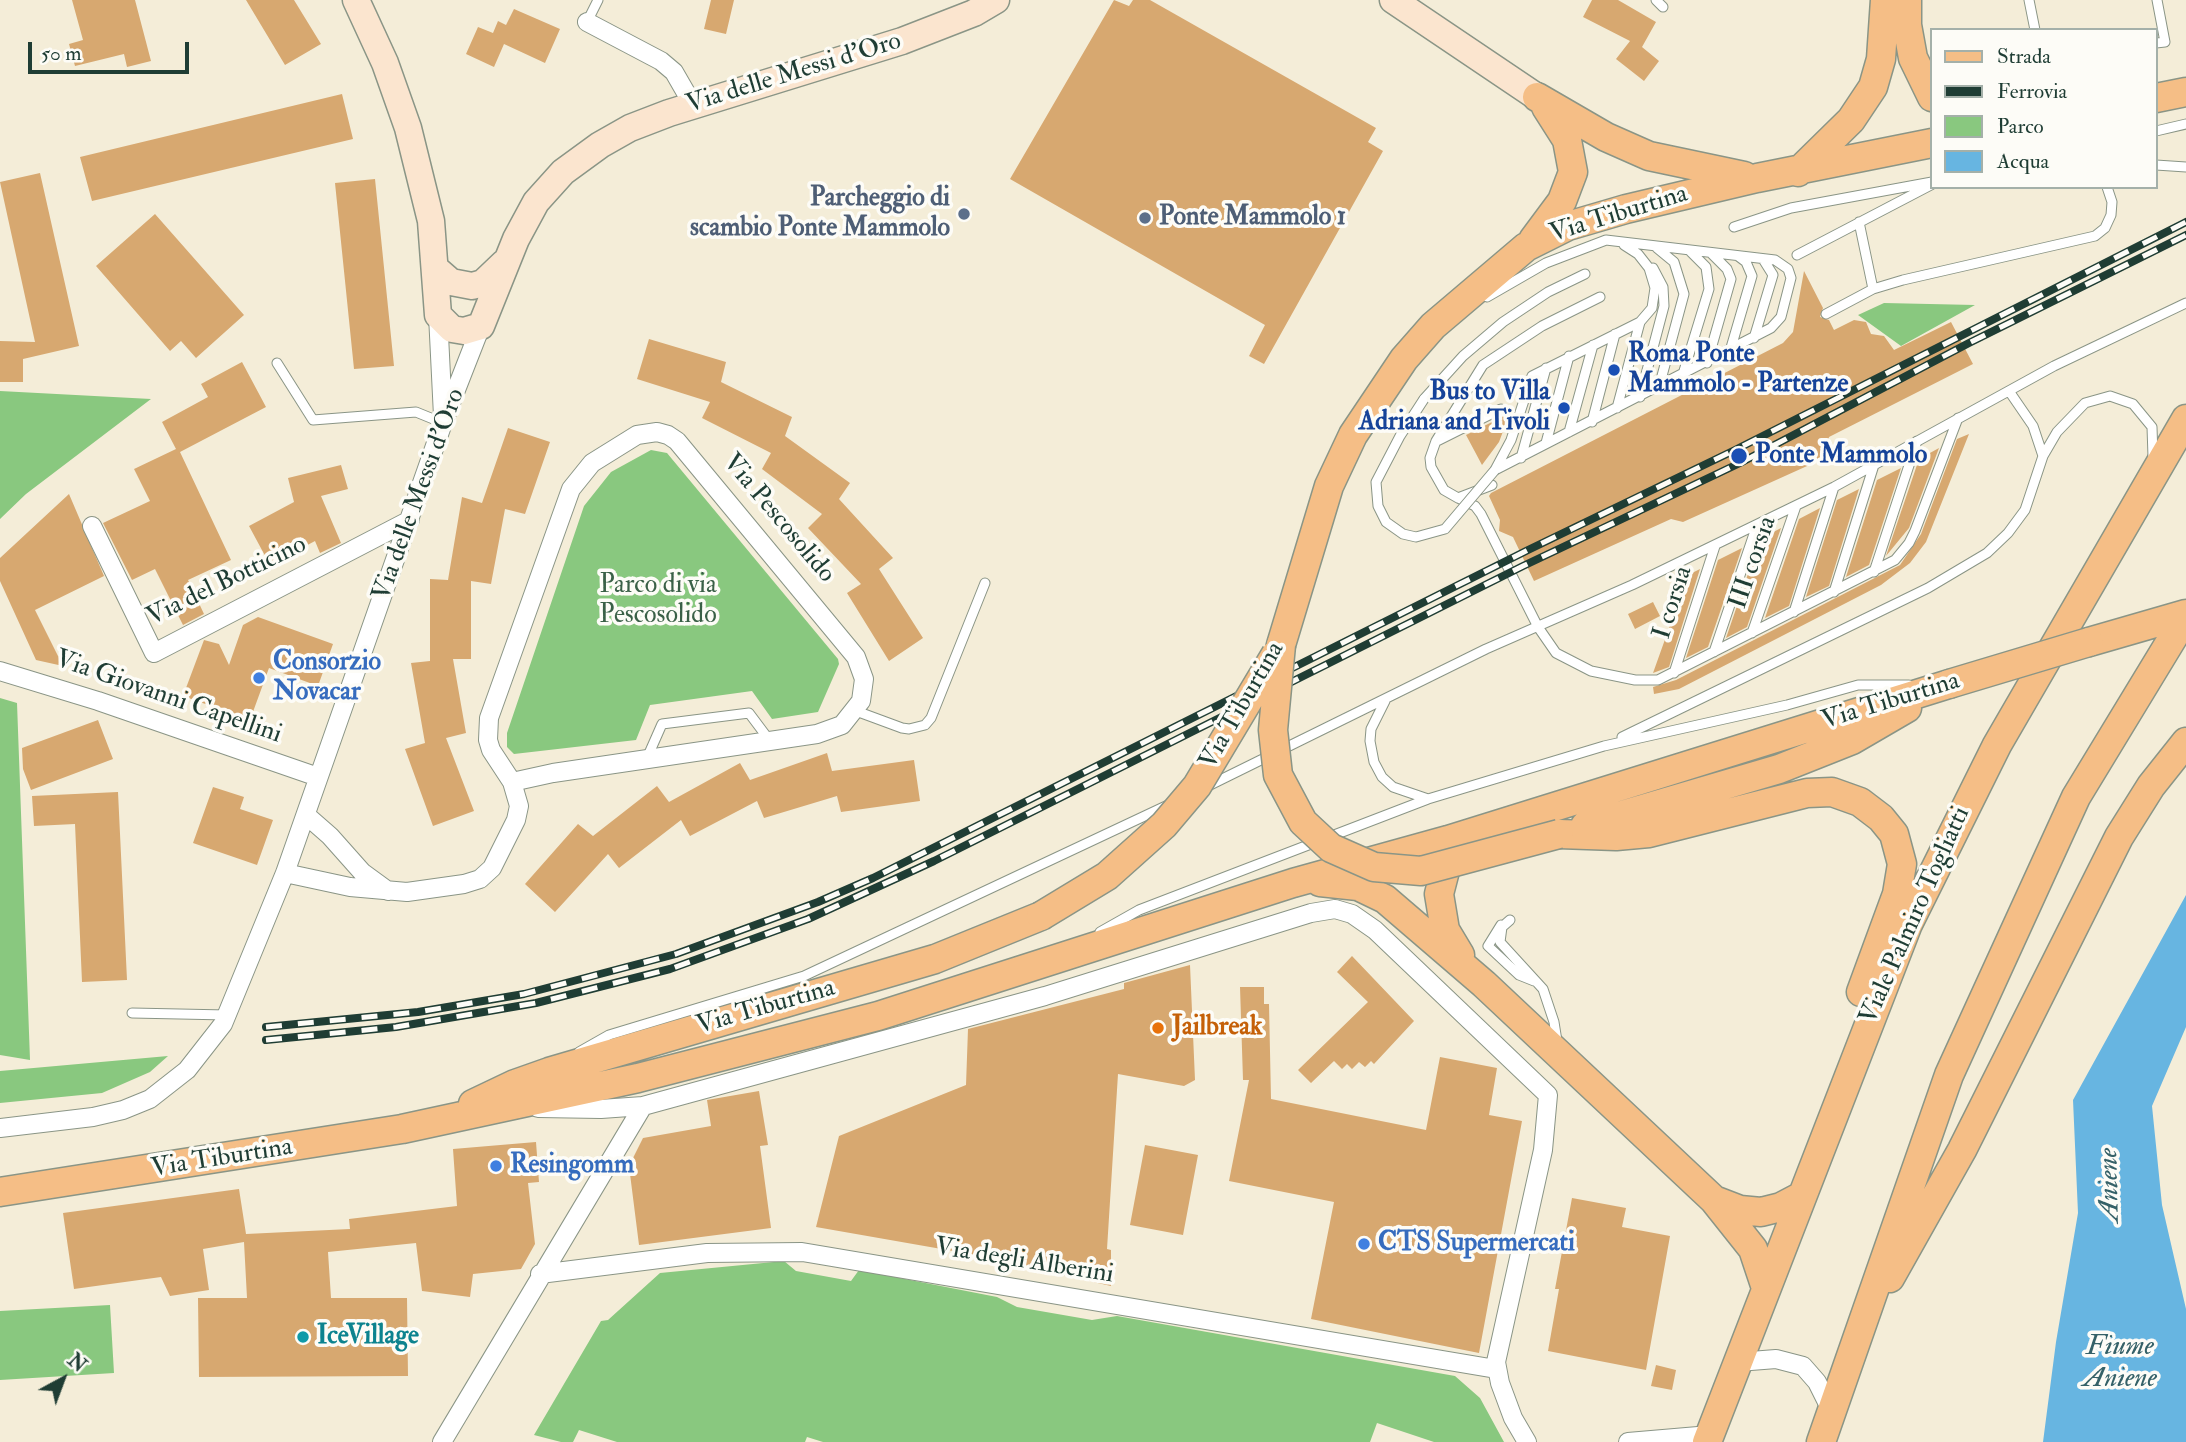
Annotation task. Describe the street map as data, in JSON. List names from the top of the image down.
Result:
{
  "streets": {
    "main road": ["Via Tiburtina", "Viale Palmiro Togliatti"],
    "street": [
      "Via delle Messi d'Oro",
      "Via Pescosolido",
      "Via del Botticino",
      "Via Giovanni Capellini",
      "Via degli Alberini"
    ],
    "lane": ["III corsia", "I corsia"]
  },
  "crossings": [
    ["Via delle Messi d'Oro", "Via Pescosolido"],
    ["Via delle Messi d'Oro", "Via del Botticino"],
    ["Via delle Messi d'Oro", "Via Giovanni Capellini"],
    ["Via Tiburtina", "Via degli Alberini"]
  ],
  "water": ["Aniene", "Fiume Aniene"],
  "parks": ["Parco di via Pescosolido"],
  "places": [
    "Parcheggio di scambio Ponte Mammolo",
    "Ponte Mammolo 1",
    "Roma Ponte Mammolo - Partenze",
    "Bus to Villa Adriana and Tivoli",
    "Ponte Mammolo",
    "Consorzio Novacar",
    "Jailbreak",
    "Resingomm",
    "CTS Supermercati",
    "IceVillage"
  ],
  "legend": [
    "Strada",
    "Ferrovia",
    "Parco",
    "Acqua"
  ],
  "scale_bar": "50 m",
  "north": "top right"
}
